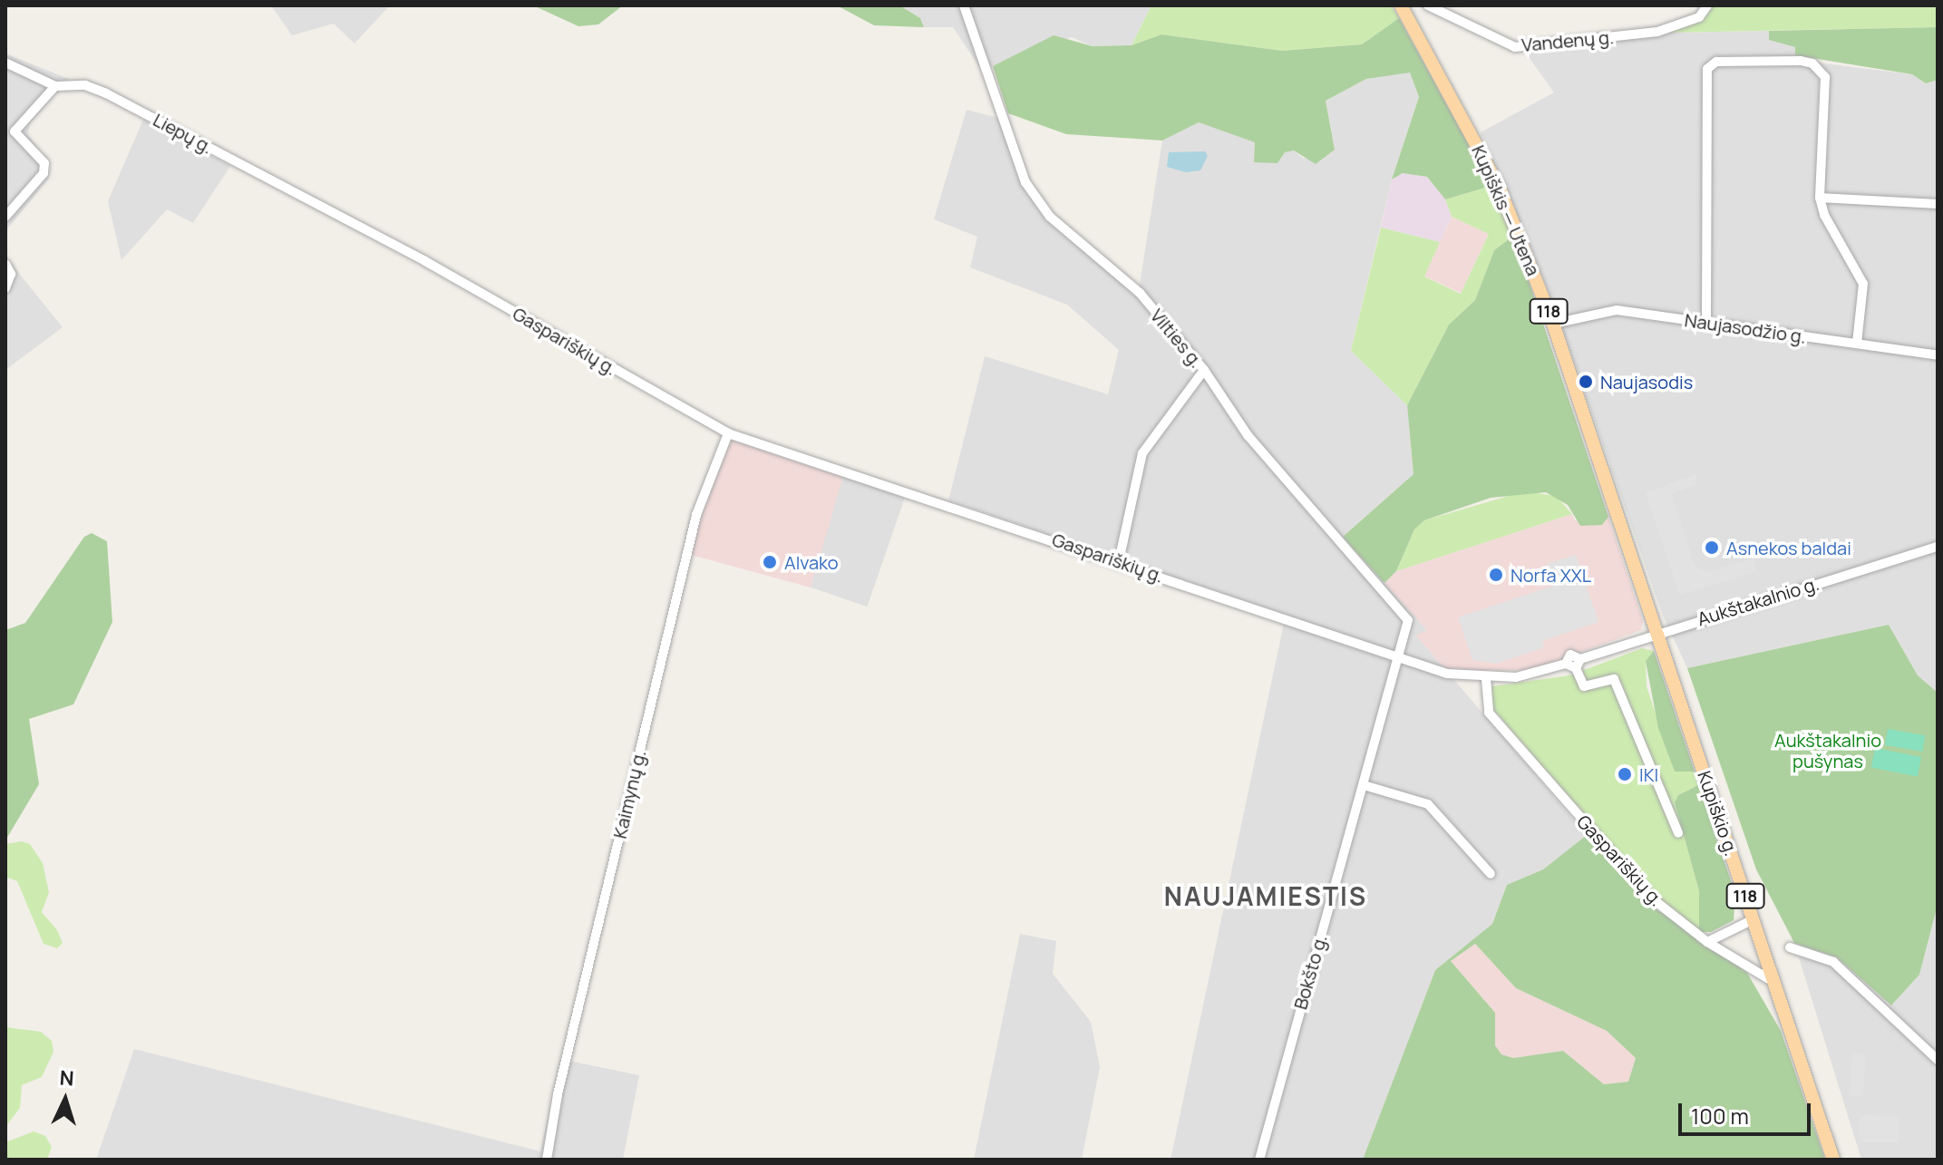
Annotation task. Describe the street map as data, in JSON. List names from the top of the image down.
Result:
{
  "streets": {
    "main road": ["Kupiškis — Utena", "118", "Kupiškio g."],
    "street": [
      "Vandenų g.",
      "Liepų g.",
      "Naujasodžio g.",
      "Vilties g.",
      "Gaspariškių g.",
      "Aukštakalnio g.",
      "Kaimynų g.",
      "Bokšto g."
    ]
  },
  "crossings": [
    ["Liepų g.", "Gaspariškių g."],
    ["Kupiškis — Utena", "Naujasodžio g."],
    ["Kupiškis — Utena", "Aukštakalnio g."],
    ["Kupiškis — Utena", "Kupiškio g."],
    ["Vilties g.", "Gaspariškių g."],
    ["Vilties g.", "Bokšto g."],
    ["Gaspariškių g.", "Aukštakalnio g."],
    ["Gaspariškių g.", "Kaimynų g."],
    ["Gaspariškių g.", "Kupiškio g."],
    ["Gaspariškių g.", "Bokšto g."],
    ["Aukštakalnio g.", "Kupiškio g."]
  ],
  "districts": ["NAUJAMIESTIS"],
  "parks": ["Aukštakalnio pušynas"],
  "places": [
    "Naujasodis",
    "Asnekos baldai",
    "Alvako",
    "Norfa XXL",
    "IKI"
  ],
  "scale_bar": "100 m",
  "north": "top"
}
